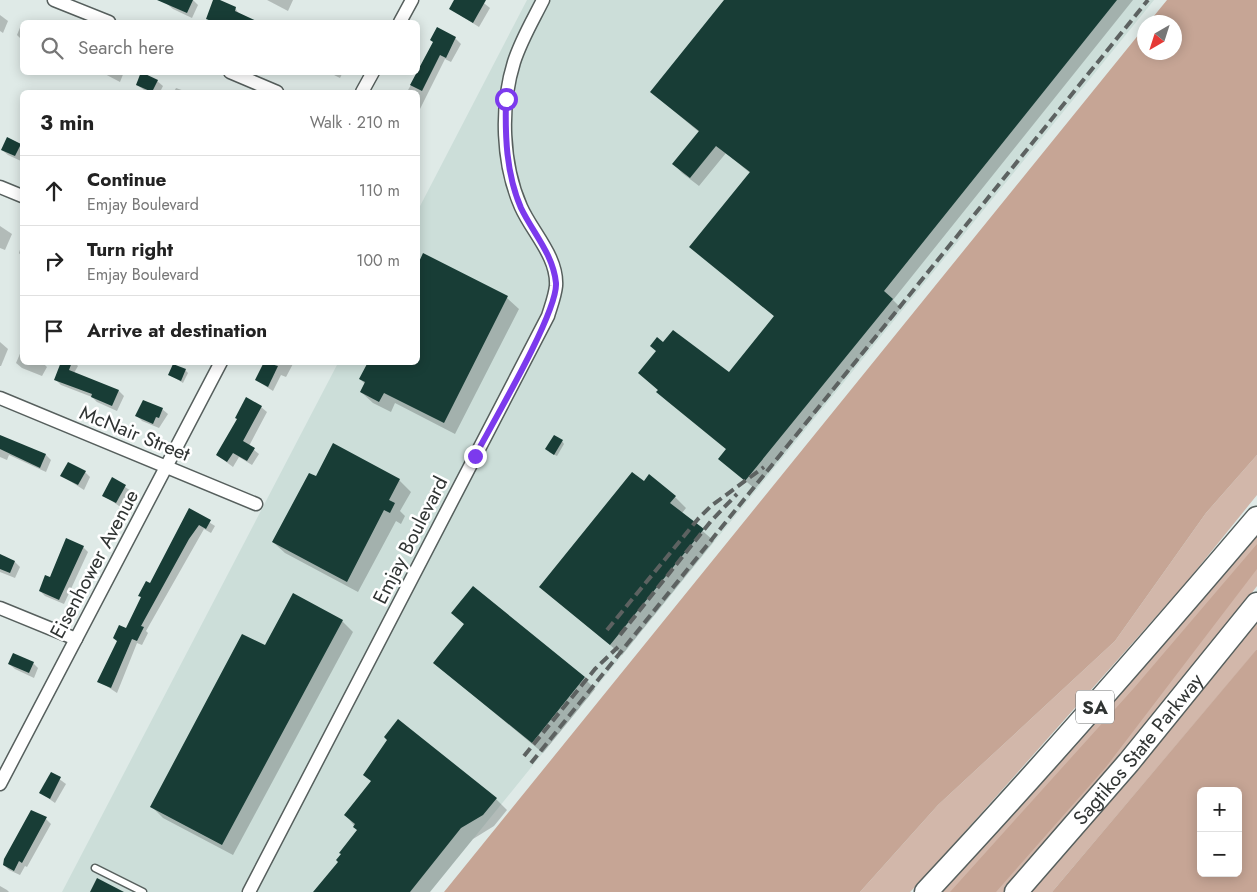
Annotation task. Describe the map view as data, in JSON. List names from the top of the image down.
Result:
{
  "streets": {
    "highway": ["SA", "Sagtikos State Parkway"],
    "street": ["McNair Street", "Emjay Boulevard", "Eisenhower Avenue"]
  },
  "crossings": [
    ["McNair Street", "Eisenhower Avenue"]
  ],
  "north": "bottom left",
  "page": {
    "search": "Search here",
    "heading": ["3 min", "Walk · 210 m"],
    "list": [
      ["Continue", "Emjay Boulevard", "110 m"],
      ["Turn right", "Emjay Boulevard", "100 m"],
      "Arrive at destination"
    ],
    "map_buttons": ["+", "−"]
  }
}
